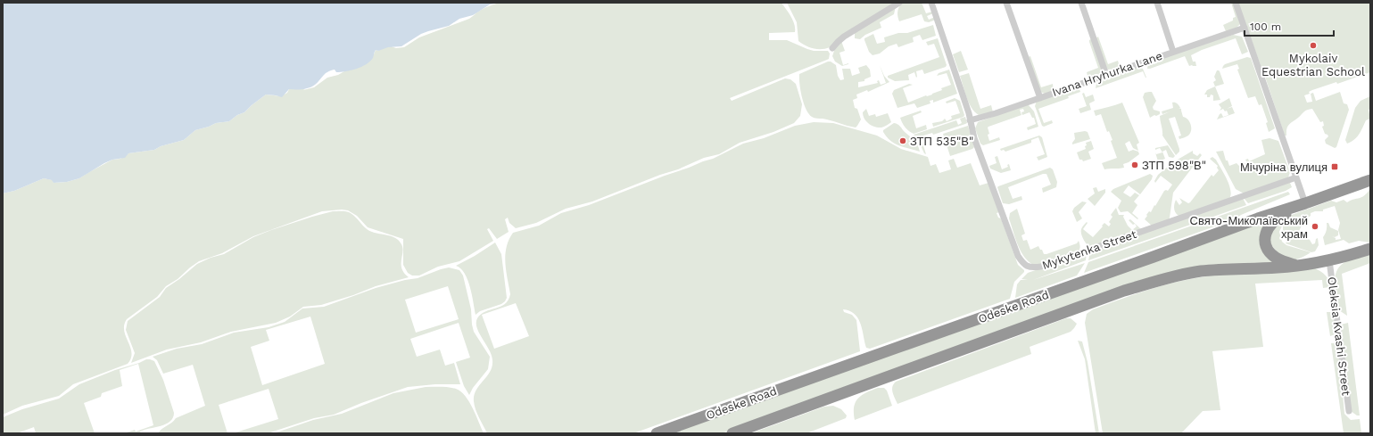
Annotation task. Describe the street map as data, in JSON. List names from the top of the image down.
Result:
{
  "streets": {
    "highway": ["Odeske Road"],
    "street": ["Ivana Hryhurka Lane", "Mykytenka Street", "Oleksia Kvashi Street"]
  },
  "crossings": [
    ["Ivana Hryhurka Lane", "Mykytenka Street"],
    ["Odeske Road", "Oleksia Kvashi Street"]
  ],
  "places": {
    "other": [
      "Mykolaiv Equestrian School",
      "ЗТП 535\"В\"",
      "ЗТП 598\"В\"",
      "Свято-Миколаївський храм"
    ],
    "transit": ["Мічуріна вулиця"]
  },
  "scale_bar": "100 m"
}
